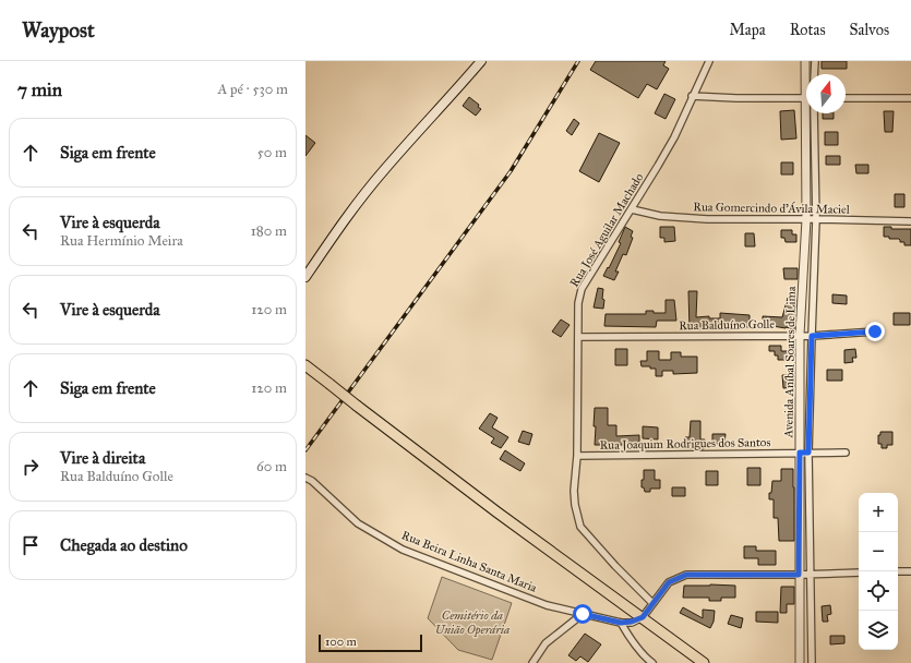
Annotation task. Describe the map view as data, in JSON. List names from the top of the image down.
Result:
{
  "streets": {
    "street": [
      "Rua Gomercindo d'Ávila Maciel",
      "Rua José Aguilar Machado",
      "Rua Balduíno Golle",
      "Avenida Aníbal Soares de Lima",
      "Rua Joaquim Rodrigues dos Santos",
      "Rua Beira Linha Santa Maria"
    ]
  },
  "crossings": [
    ["Rua Gomercindo d'Ávila Maciel", "Rua José Aguilar Machado"],
    ["Rua Gomercindo d'Ávila Maciel", "Avenida Aníbal Soares de Lima"],
    ["Rua José Aguilar Machado", "Rua Balduíno Golle"],
    ["Rua José Aguilar Machado", "Rua Joaquim Rodrigues dos Santos"],
    ["Rua Balduíno Golle", "Avenida Aníbal Soares de Lima"],
    ["Avenida Aníbal Soares de Lima", "Rua Joaquim Rodrigues dos Santos"]
  ],
  "parks": ["Cemitério da União Operária"],
  "scale_bar": "100 m",
  "north": "top",
  "page": {
    "header": "Waypost",
    "nav": ["Mapa", "Rotas", "Salvos"],
    "heading": ["7 min", "A pé · 530 m"],
    "list": [
      ["Siga em frente", "50 m"],
      ["Vire à esquerda", "Rua Hermínio Meira", "180 m"],
      ["Vire à esquerda", "120 m"],
      ["Siga em frente", "120 m"],
      ["Vire à direita", "Rua Balduíno Golle", "60 m"],
      "Chegada ao destino"
    ],
    "map_buttons": ["+", "−"],
    "scale": "100 m"
  }
}
